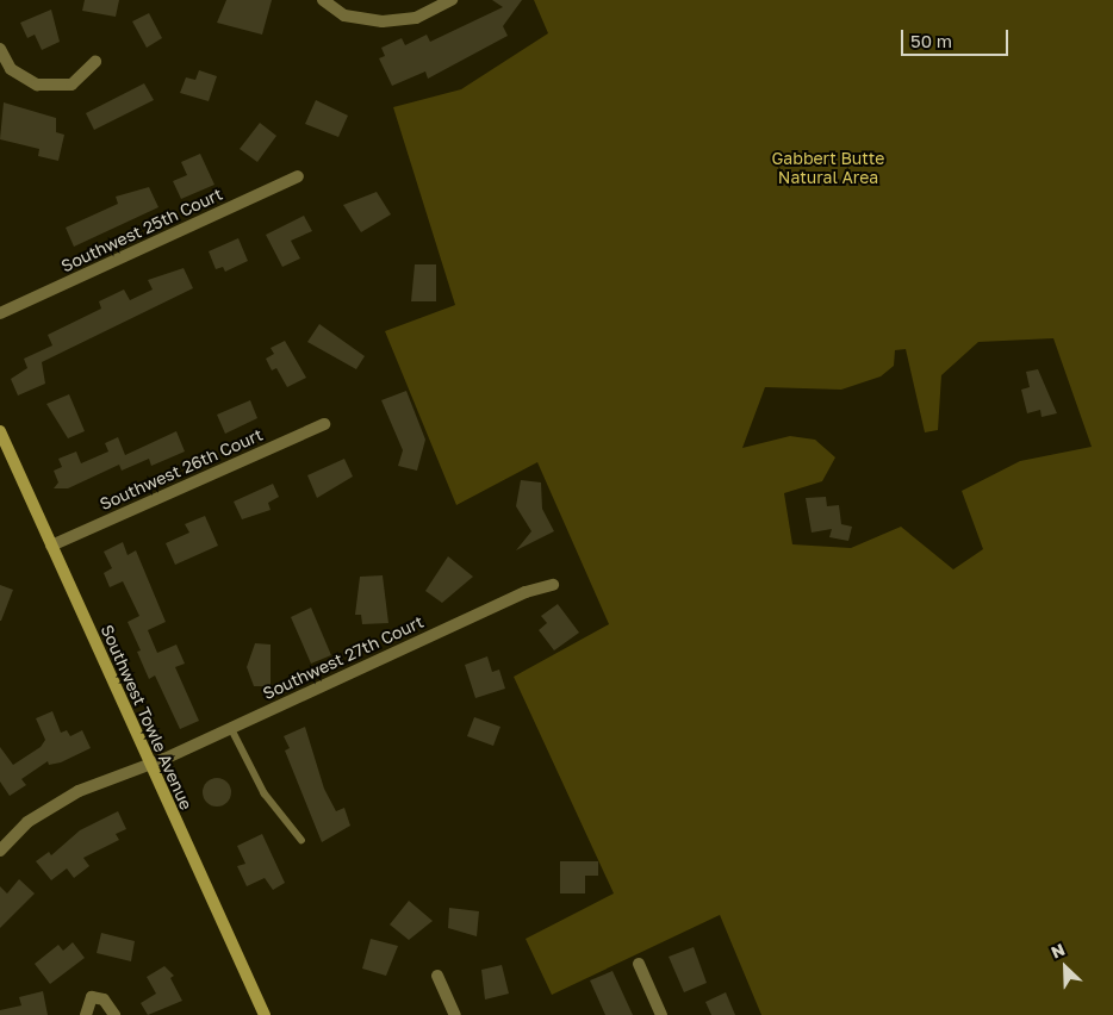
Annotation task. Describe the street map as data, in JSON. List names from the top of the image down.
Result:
{
  "streets": {
    "main road": ["Southwest Towle Avenue"],
    "street": ["Southwest 25th Court", "Southwest 26th Court", "Southwest 27th Court"]
  },
  "crossings": [
    ["Southwest 26th Court", "Southwest Towle Avenue"],
    ["Southwest 27th Court", "Southwest Towle Avenue"]
  ],
  "parks": ["Gabbert Butte Natural Area"],
  "scale_bar": "50 m",
  "north": "top left"
}
